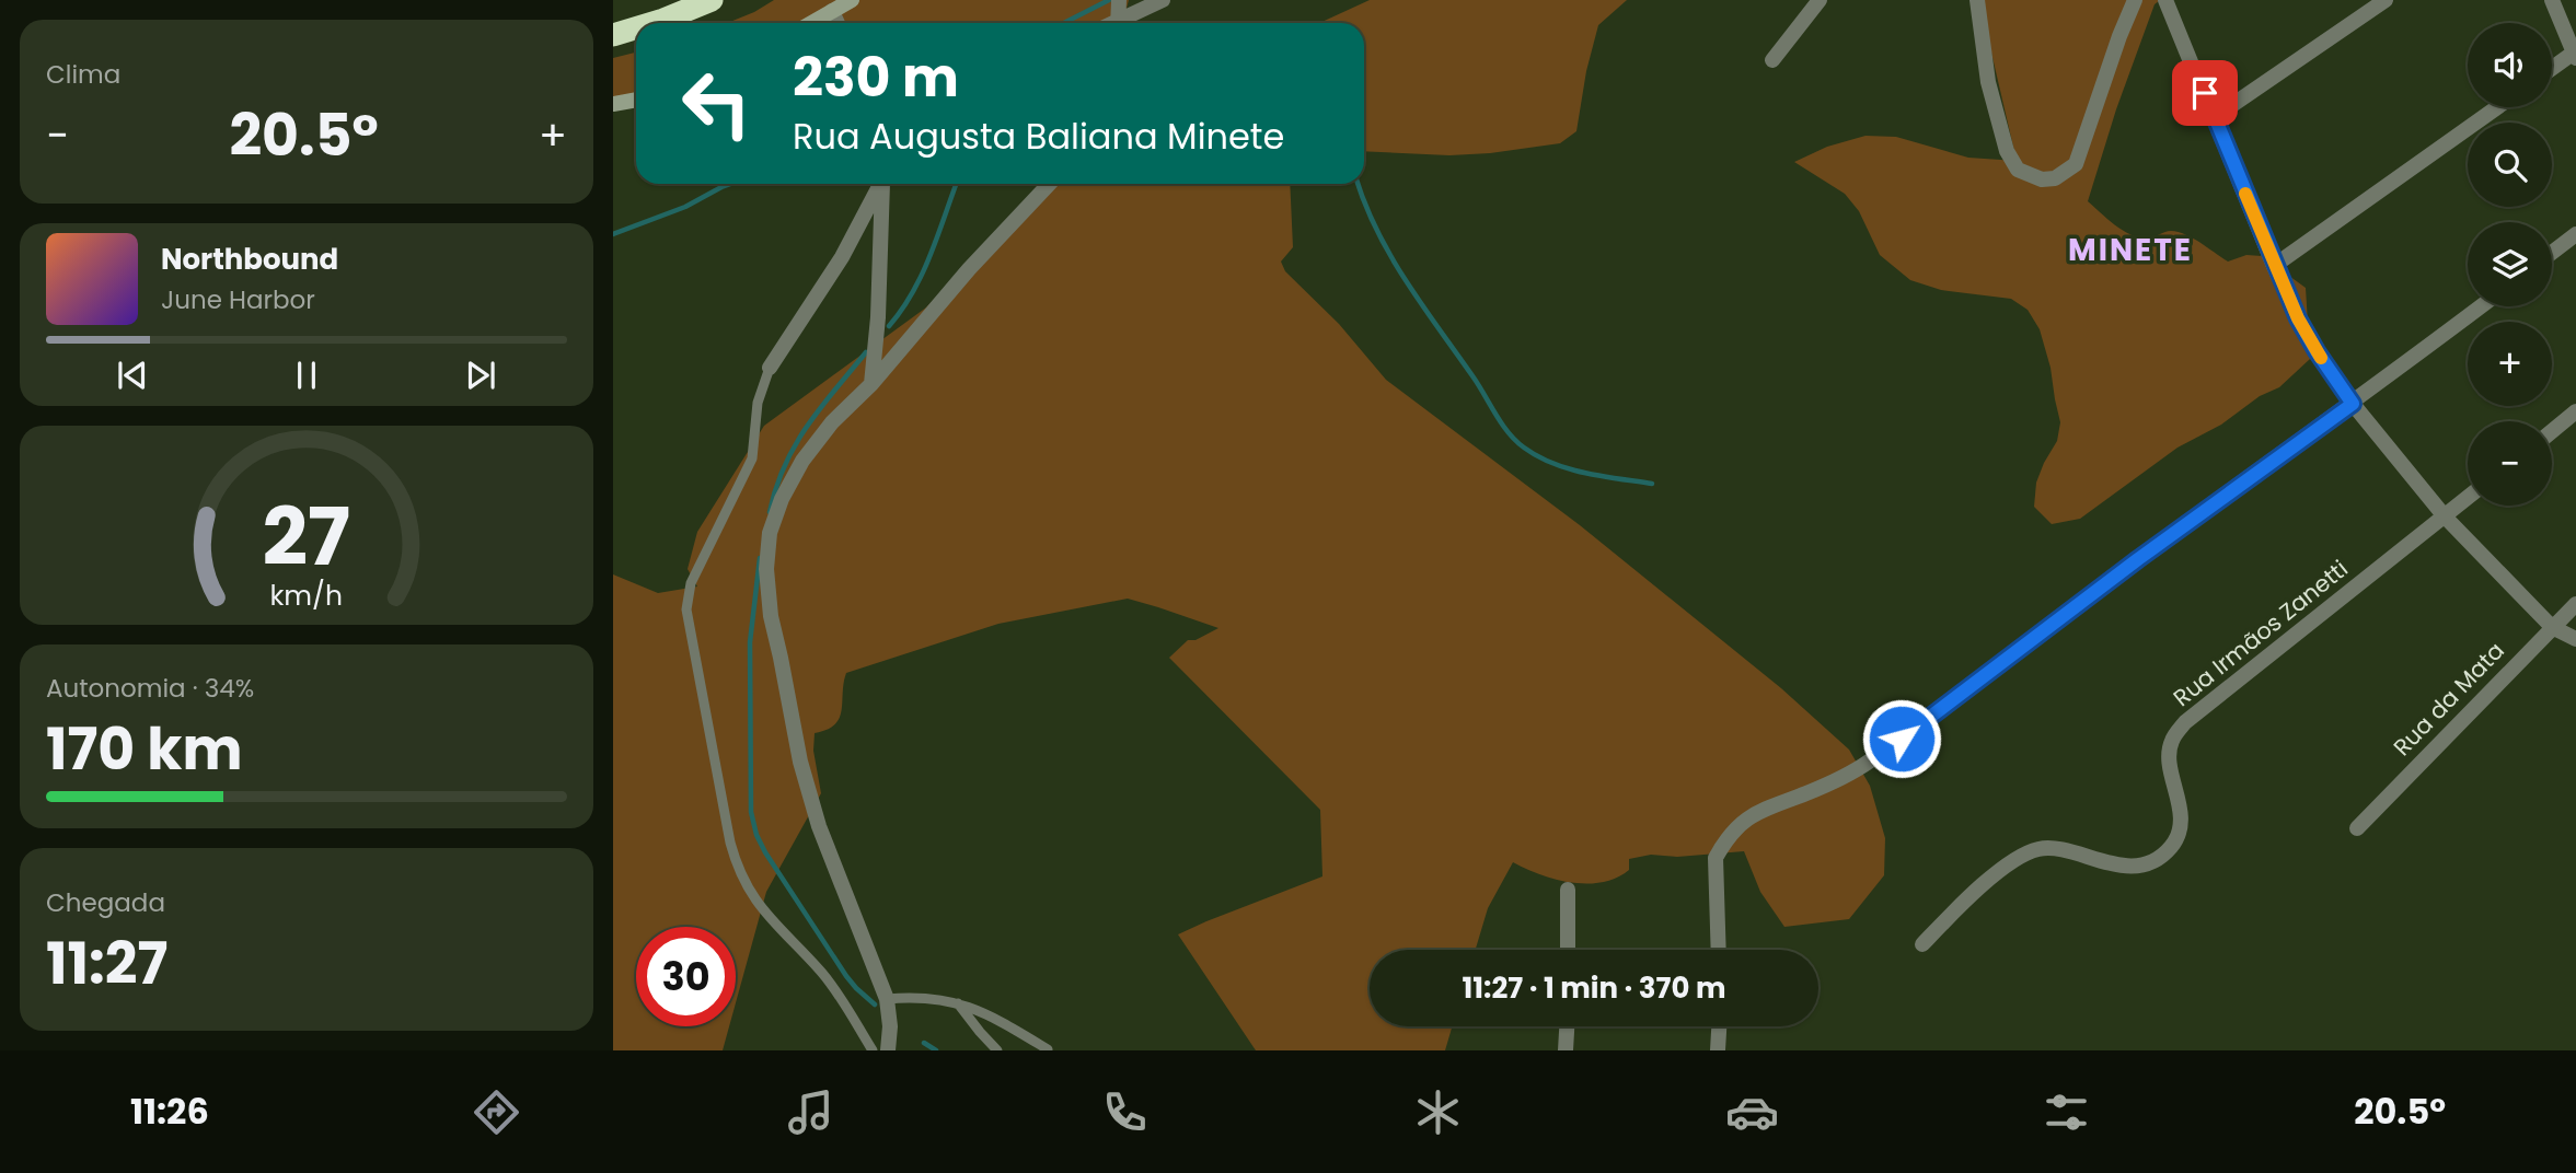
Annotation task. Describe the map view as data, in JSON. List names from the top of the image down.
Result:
{
  "streets": {
    "street": ["Rua Irmãos Zanetti", "Rua da Mata"]
  },
  "districts": ["MINETE"],
  "page": {
    "tile": [
      "Clima",
      ["Autonomia · 34%", "170 km"],
      ["Chegada", "11:27"]
    ],
    "map_buttons": ["+", "−"],
    "turn": ["230 m", "Rua Augusta Baliana Minete"],
    "heat": ["−", "20.5°", "+"],
    "song": ["Northbound", "June Harbor"],
    "limit": "30",
    "trip": "11:27 · 1 min · 370 m",
    "tabs": ["11:26", "20.5°"],
    "gauge": ["27", "km/h"]
  }
}
